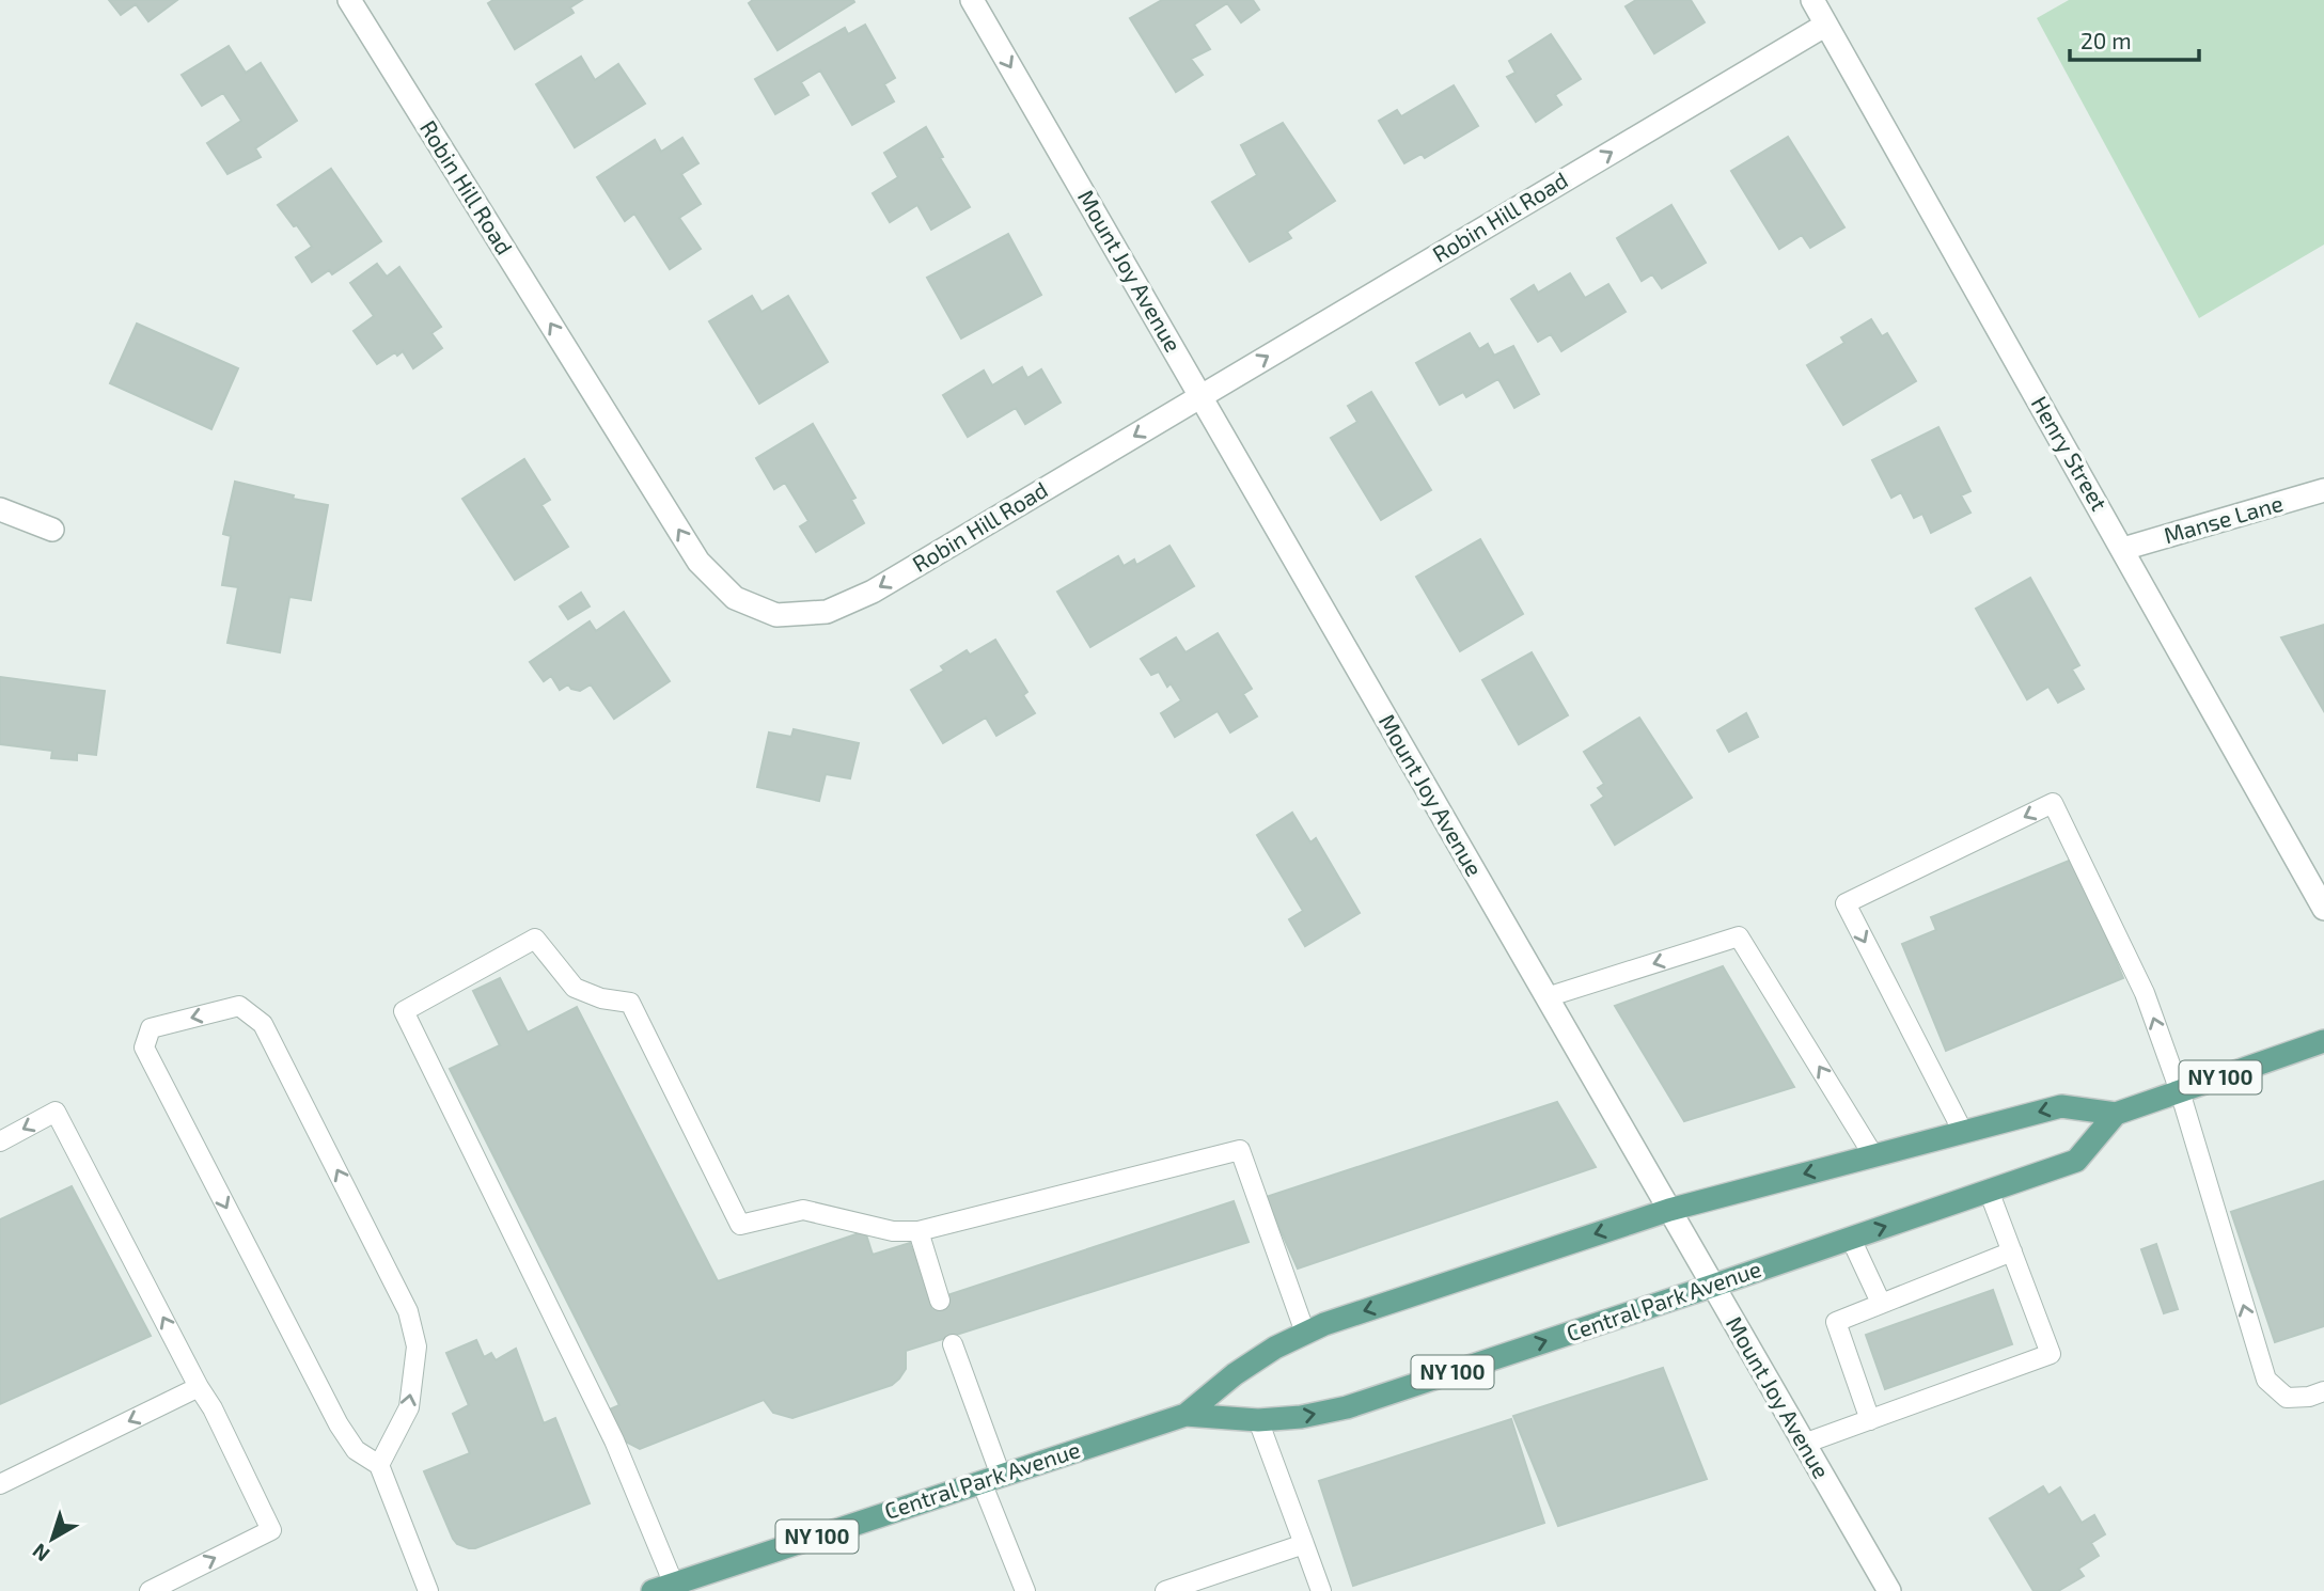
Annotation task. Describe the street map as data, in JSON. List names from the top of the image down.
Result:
{
  "streets": {
    "main road": ["NY 100", "Central Park Avenue"],
    "street": [
      "Robin Hill Road",
      "Mount Joy Avenue",
      "Henry Street",
      "Manse Lane"
    ]
  },
  "crossings": [
    ["Robin Hill Road", "Mount Joy Avenue"],
    ["Robin Hill Road", "Henry Street"],
    ["Mount Joy Avenue", "Central Park Avenue"],
    ["Henry Street", "Manse Lane"]
  ],
  "scale_bar": "20 m",
  "north": "bottom left"
}
